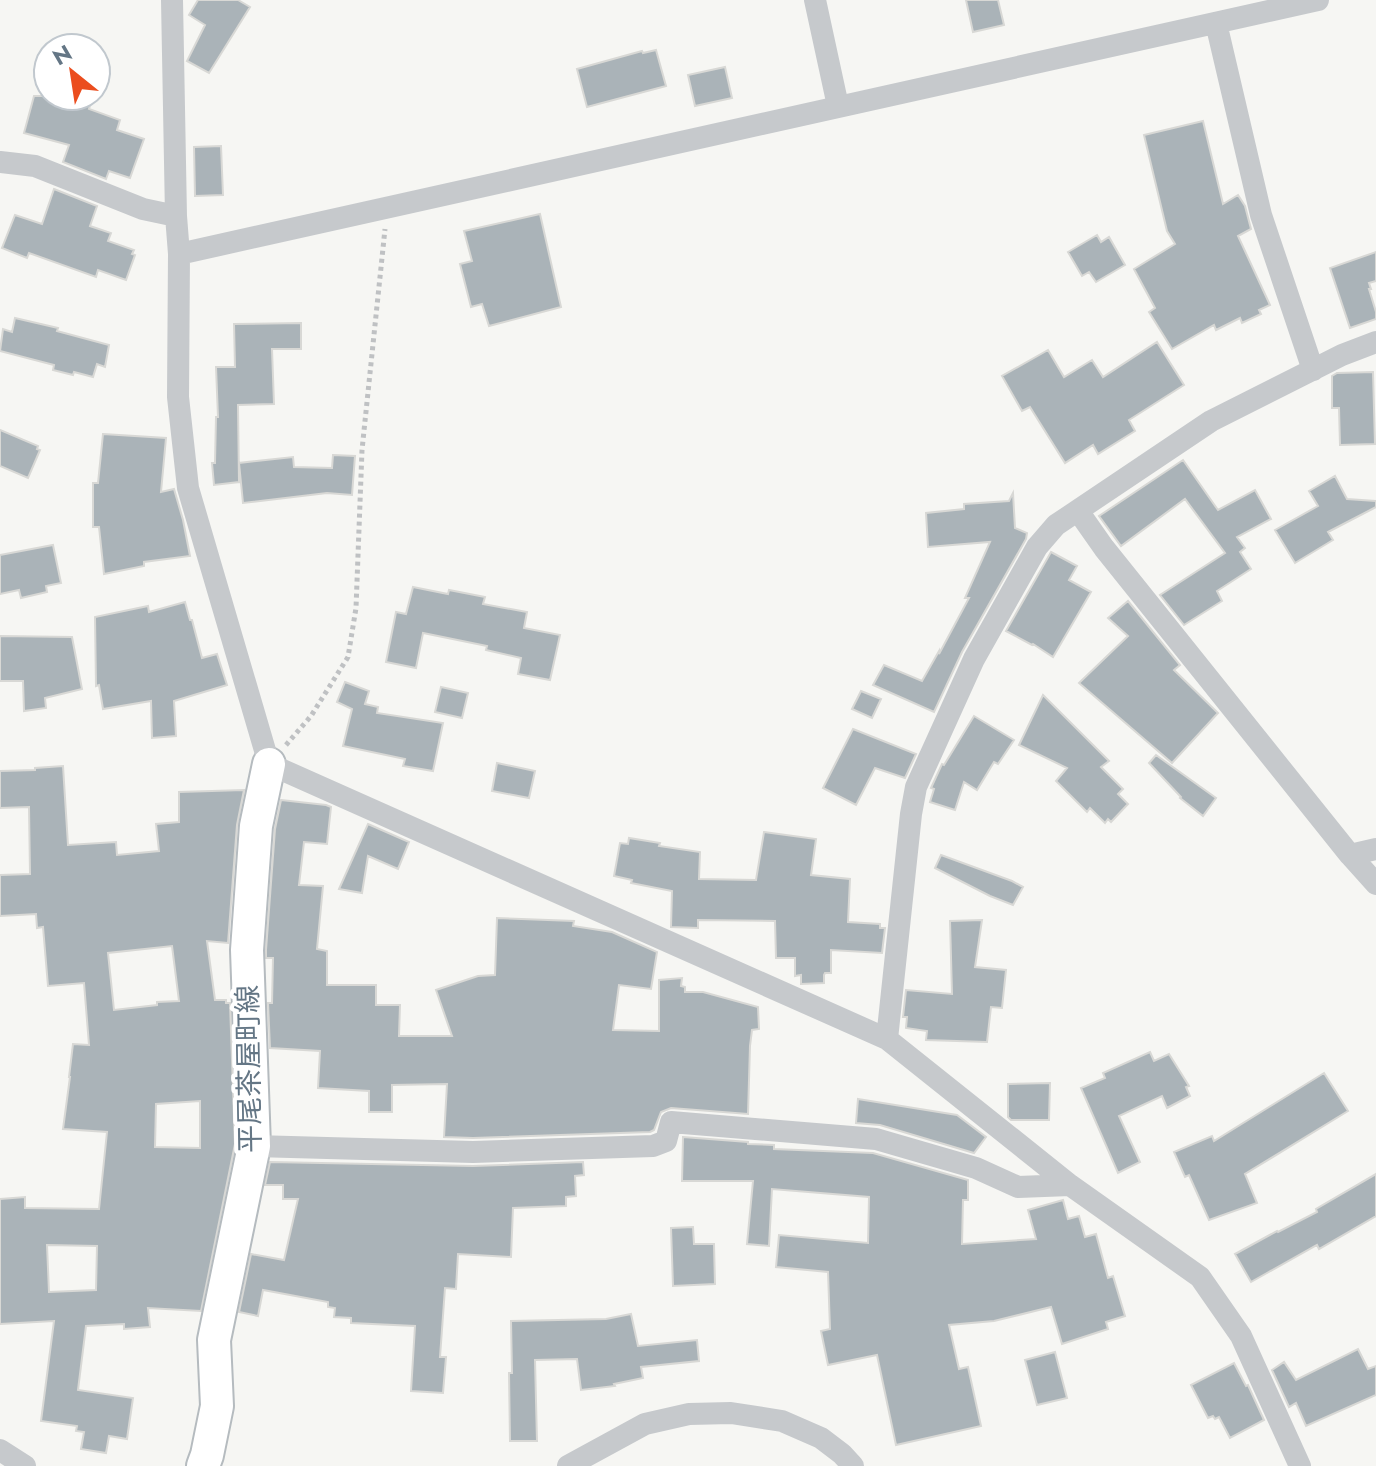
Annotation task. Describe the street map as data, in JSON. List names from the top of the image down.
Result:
{
  "streets": {
    "main road": ["平尾茶屋町線"]
  },
  "north": "top left"
}
